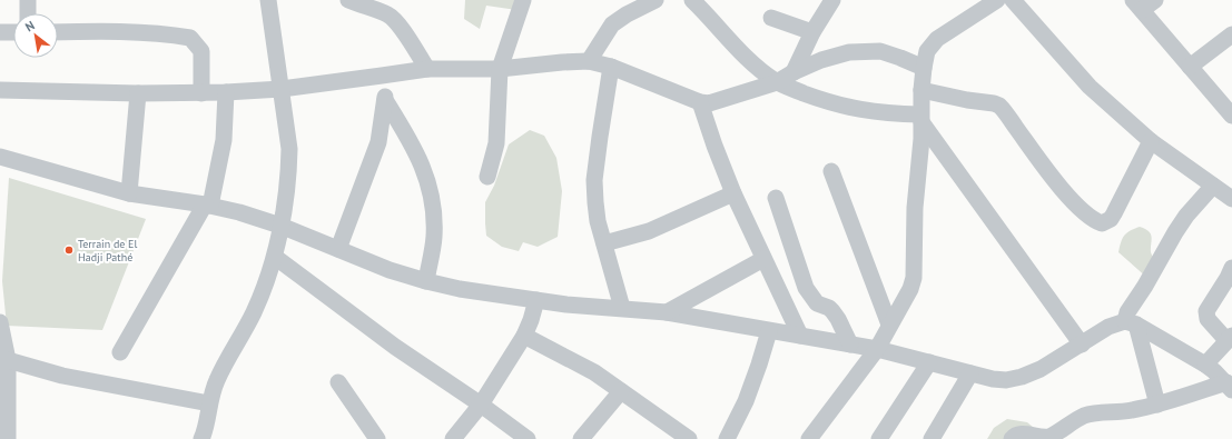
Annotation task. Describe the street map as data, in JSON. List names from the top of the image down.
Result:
{
  "places": ["Terrain de El Hadji Pathé"],
  "north": "top left"
}
